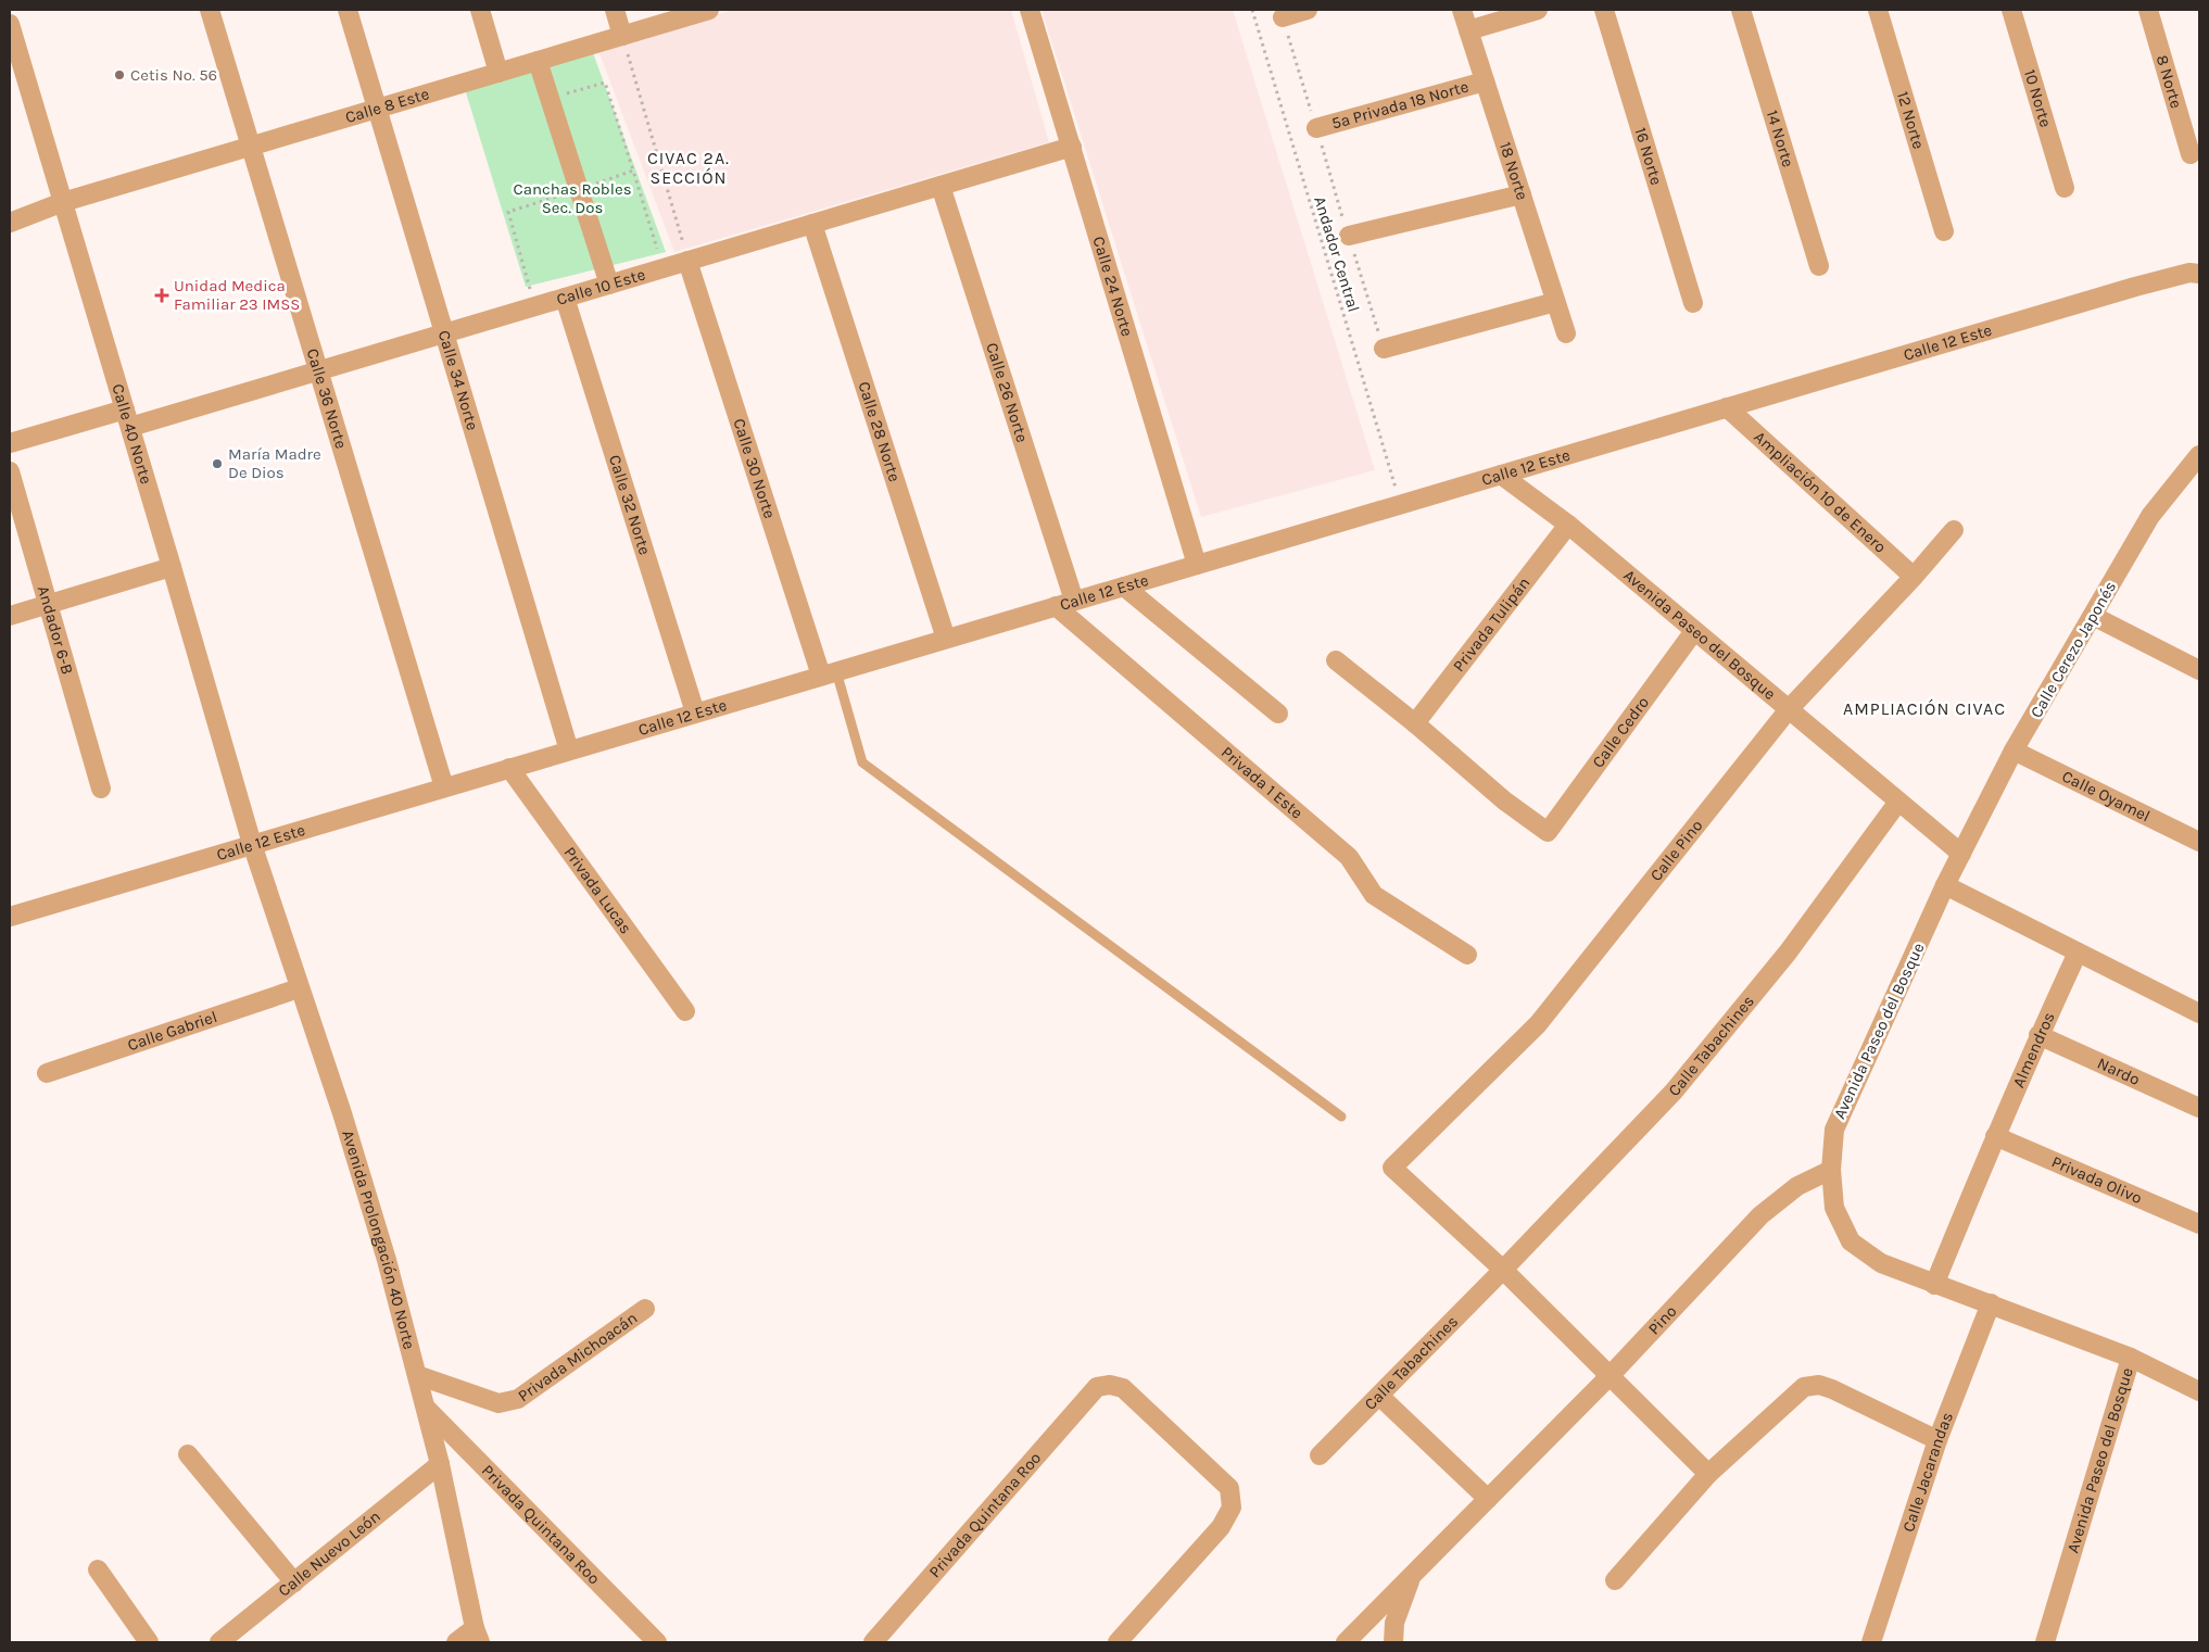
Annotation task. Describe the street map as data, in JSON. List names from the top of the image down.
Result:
{
  "streets": {
    "street": [
      "8 Norte",
      "10 Norte",
      "5a Privada 18 Norte",
      "Calle 8 Este",
      "12 Norte",
      "14 Norte",
      "16 Norte",
      "18 Norte",
      "Calle 10 Este",
      "Calle 24 Norte",
      "Calle 12 Este",
      "Calle 34 Norte",
      "Calle 26 Norte",
      "Calle 36 Norte",
      "Calle 28 Norte",
      "Calle 40 Norte",
      "Calle 30 Norte",
      "Ampliación 10 de Enero",
      "Calle 32 Norte",
      "Privada Tulipán",
      "Andador 6-B",
      "Avenida Paseo del Bosque",
      "Calle Cerezo Japonés",
      "Calle Cedro",
      "Privada 1 Este",
      "Calle Oyamel",
      "Calle Pino",
      "Privada Lucas",
      "Calle Gabriel",
      "Calle Tabachines",
      "Almendros",
      "Nardo",
      "Privada Olivo",
      "Avenida Prolongación 40 Norte",
      "Pino",
      "Privada Michoacán",
      "Calle Jacarandas",
      "Privada Quintana Roo",
      "Calle Nuevo León"
    ],
    "path": ["Andador Central"]
  },
  "crossings": [
    ["5a Privada 18 Norte", "18 Norte"],
    ["5a Privada 18 Norte", "Andador Central"],
    ["Calle 8 Este", "Calle 34 Norte"],
    ["Calle 8 Este", "Calle 36 Norte"],
    ["Calle 8 Este", "Calle 40 Norte"],
    ["Andador Central", "Calle 12 Este"],
    ["Calle 10 Este", "Calle 24 Norte"],
    ["Calle 10 Este", "Calle 34 Norte"],
    ["Calle 10 Este", "Calle 26 Norte"],
    ["Calle 10 Este", "Calle 36 Norte"],
    ["Calle 10 Este", "Calle 28 Norte"],
    ["Calle 10 Este", "Calle 40 Norte"],
    ["Calle 10 Este", "Calle 30 Norte"],
    ["Calle 10 Este", "Calle 32 Norte"],
    ["Calle 24 Norte", "Calle 12 Este"],
    ["Calle 12 Este", "Calle 34 Norte"],
    ["Calle 12 Este", "Calle 26 Norte"],
    ["Calle 12 Este", "Calle 36 Norte"],
    ["Calle 12 Este", "Calle 28 Norte"],
    ["Calle 12 Este", "Calle 40 Norte"],
    ["Calle 12 Este", "Calle 30 Norte"],
    ["Calle 12 Este", "Ampliación 10 de Enero"],
    ["Calle 12 Este", "Calle 32 Norte"],
    ["Calle 12 Este", "Avenida Paseo del Bosque"],
    ["Calle 12 Este", "Privada 1 Este"],
    ["Calle 12 Este", "Privada Lucas"],
    ["Calle 12 Este", "Avenida Prolongación 40 Norte"],
    ["Calle 26 Norte", "Privada 1 Este"],
    ["Calle 40 Norte", "Avenida Prolongación 40 Norte"],
    ["Ampliación 10 de Enero", "Calle Pino"],
    ["Privada Tulipán", "Avenida Paseo del Bosque"],
    ["Privada Tulipán", "Calle Cedro"],
    ["Avenida Paseo del Bosque", "Calle Cerezo Japonés"],
    ["Avenida Paseo del Bosque", "Calle Cedro"],
    ["Avenida Paseo del Bosque", "Calle Pino"],
    ["Avenida Paseo del Bosque", "Calle Tabachines"],
    ["Avenida Paseo del Bosque", "Almendros"],
    ["Avenida Paseo del Bosque", "Pino"],
    ["Avenida Paseo del Bosque", "Calle Jacarandas"],
    ["Calle Cerezo Japonés", "Calle Oyamel"],
    ["Calle Pino", "Calle Tabachines"],
    ["Calle Gabriel", "Avenida Prolongación 40 Norte"],
    ["Almendros", "Nardo"],
    ["Almendros", "Privada Olivo"],
    ["Avenida Prolongación 40 Norte", "Privada Michoacán"],
    ["Avenida Prolongación 40 Norte", "Privada Quintana Roo"],
    ["Avenida Prolongación 40 Norte", "Calle Nuevo León"]
  ],
  "districts": ["CIVAC 2A. SECCIÓN", "AMPLIACIÓN CIVAC"],
  "parks": ["Canchas Robles Sec. Dos"],
  "places": {
    "other": ["Cetis No. 56", "María Madre De Dios"],
    "health": ["Unidad Medica Familiar 23 IMSS"]
  }
}
